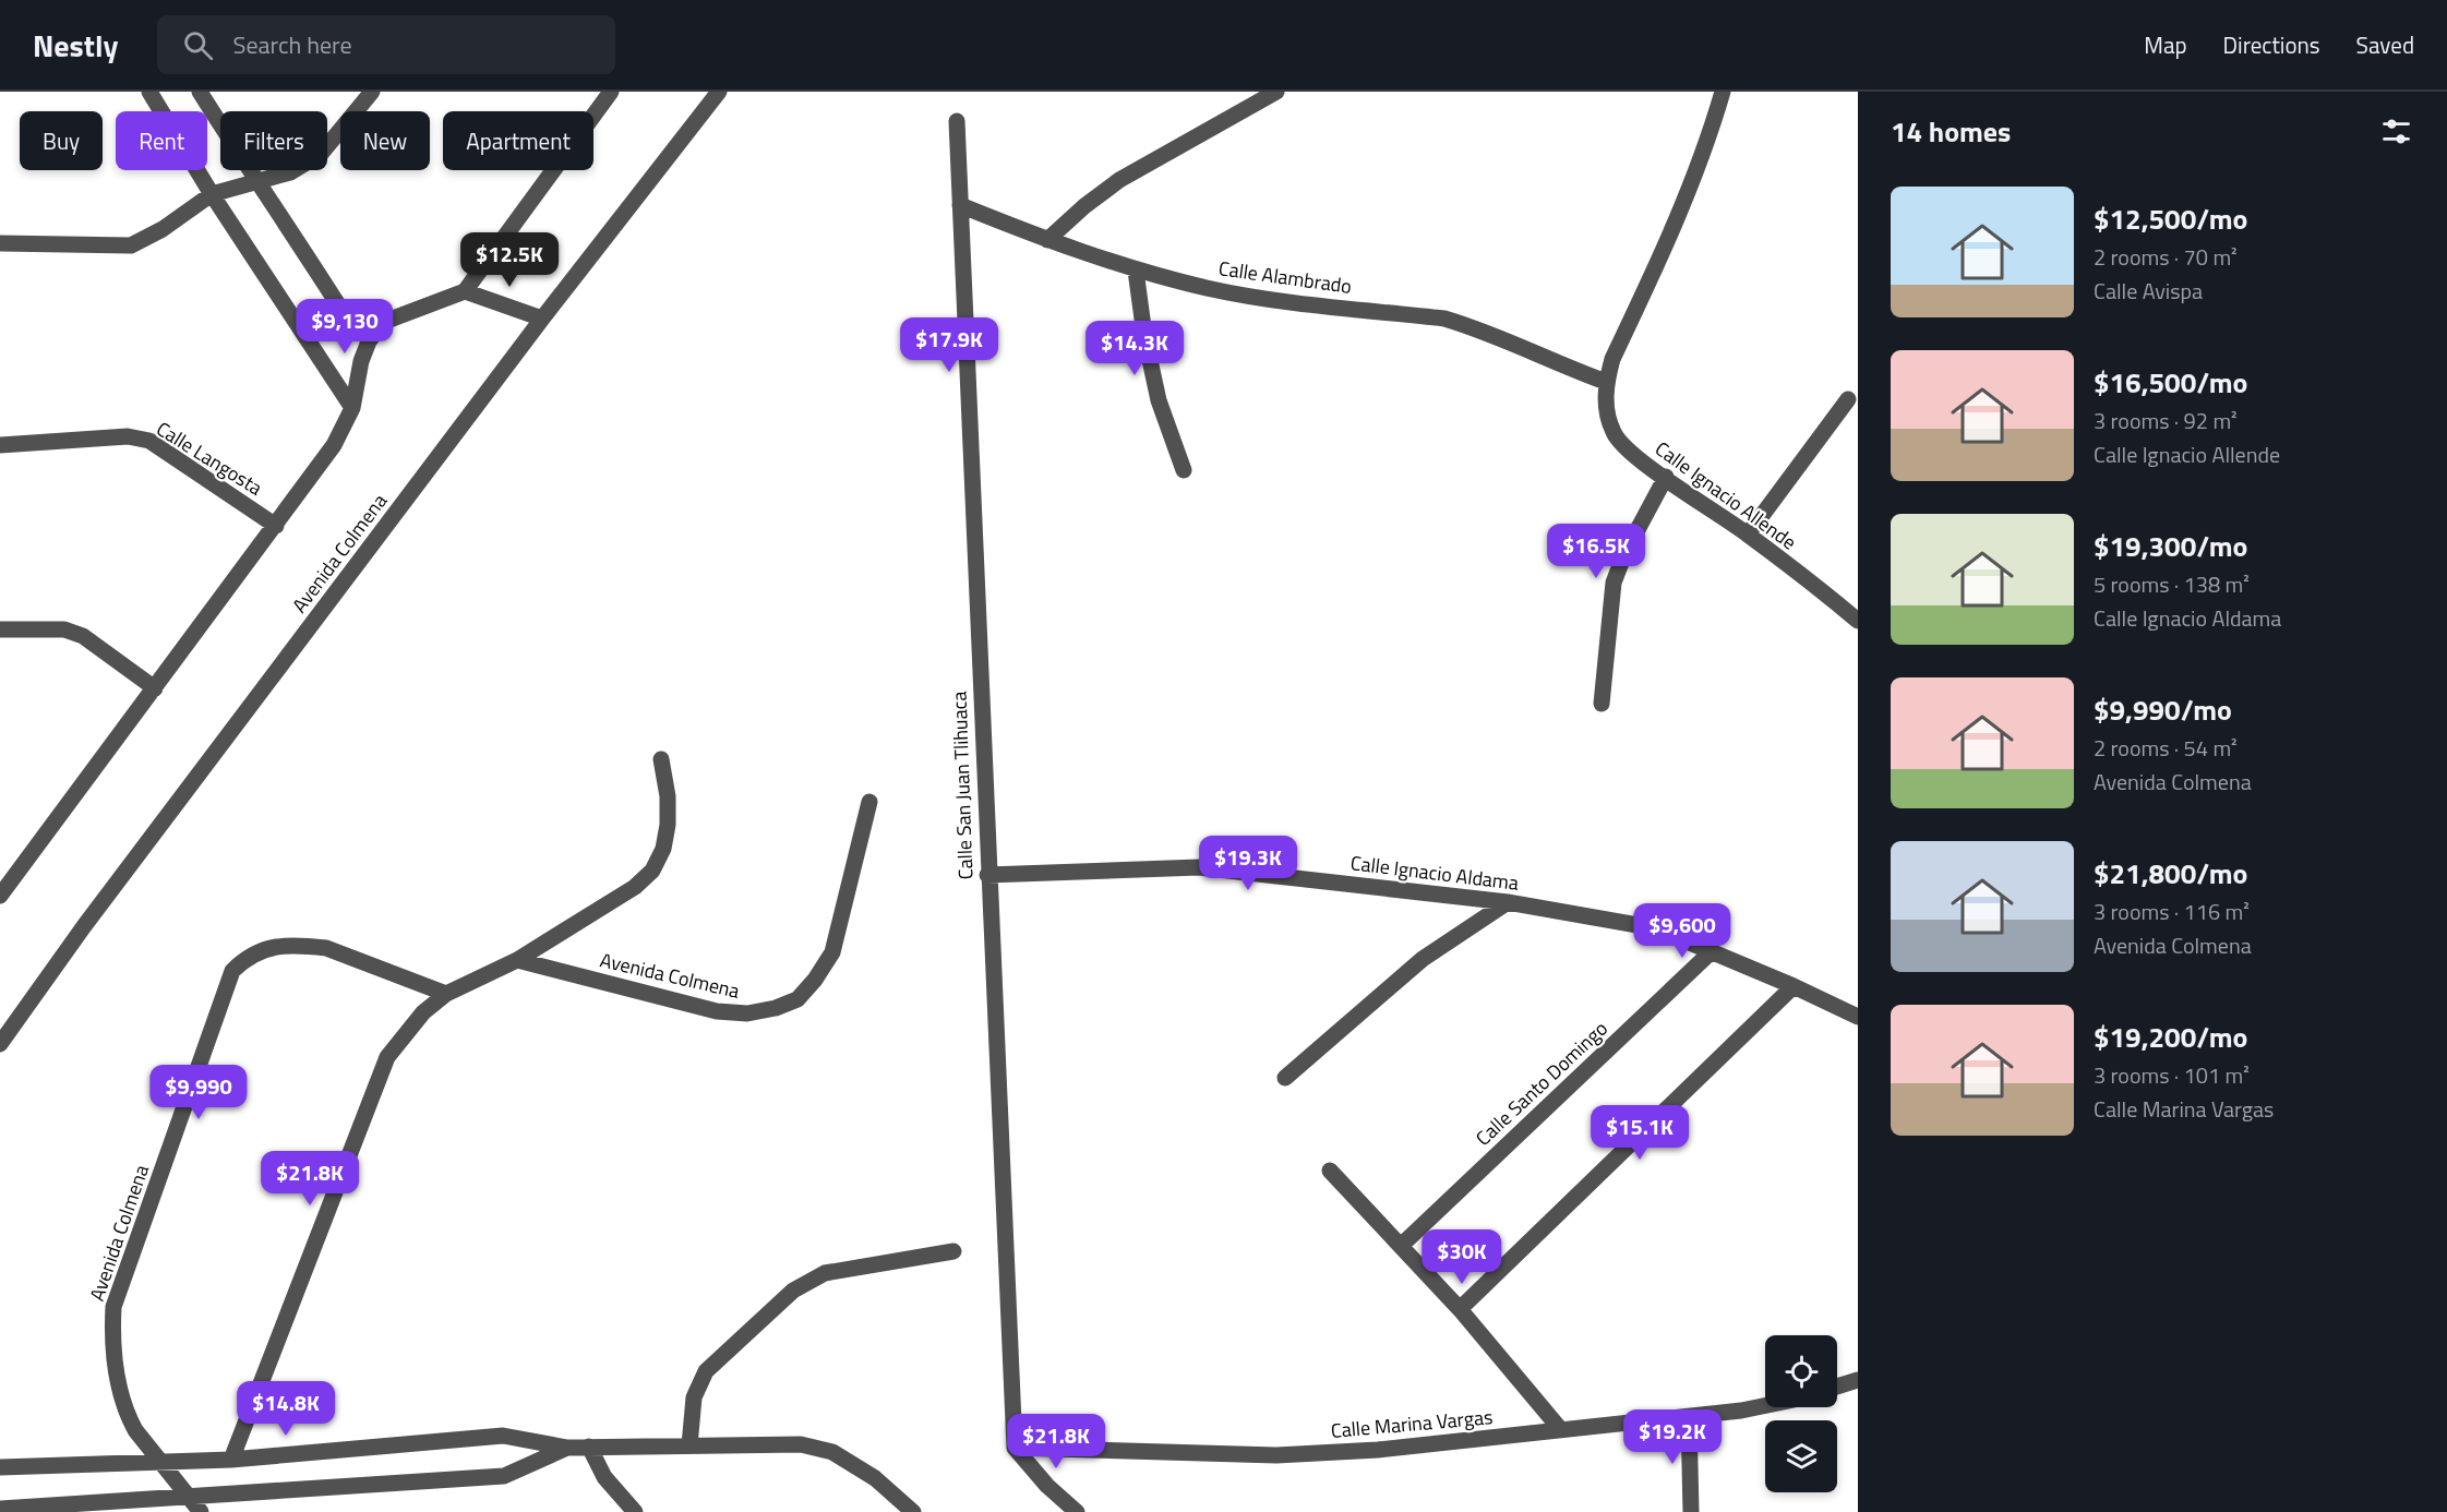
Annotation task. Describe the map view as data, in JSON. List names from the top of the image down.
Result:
{
  "streets": {
    "street": [
      "Calle Alambrado",
      "Calle Langosta",
      "Calle Ignacio Allende",
      "Avenida Colmena",
      "Calle San Juan Tlihuaca",
      "Calle Ignacio Aldama",
      "Calle Santo Domingo",
      "Calle Marina Vargas"
    ]
  },
  "crossings": [
    ["Calle Alambrado", "Calle Ignacio Allende"],
    ["Calle Alambrado", "Calle San Juan Tlihuaca"],
    ["Calle San Juan Tlihuaca", "Calle Ignacio Aldama"],
    ["Calle San Juan Tlihuaca", "Calle Marina Vargas"],
    ["Calle Ignacio Aldama", "Calle Santo Domingo"]
  ],
  "page": {
    "header": "Nestly",
    "search": "Search here",
    "nav": ["Map", "Directions", "Saved"],
    "heading": "14 homes",
    "chip": [
      "Buy",
      "Rent",
      "Filters",
      "New",
      "Apartment"
    ],
    "list": [
      {
        "name": "$12,500/mo",
        "note": "2 rooms · 70 m² · Calle Avispa"
      },
      {
        "name": "$16,500/mo",
        "note": "3 rooms · 92 m² · Calle Ignacio Allende"
      },
      {
        "name": "$19,300/mo",
        "note": "5 rooms · 138 m² · Calle Ignacio Aldama"
      },
      {
        "name": "$9,990/mo",
        "note": "2 rooms · 54 m² · Avenida Colmena"
      },
      {
        "name": "$21,800/mo",
        "note": "3 rooms · 116 m² · Avenida Colmena"
      },
      {
        "name": "$19,200/mo",
        "note": "3 rooms · 101 m² · Calle Marina Vargas"
      }
    ],
    "price": [
      "$12.5K",
      "$9,130",
      "$17.9K",
      "$14.3K",
      "$16.5K",
      "$19.3K",
      "$9,600",
      "$9,990",
      "$15.1K",
      "$21.8K",
      "$30K",
      "$14.8K",
      "$19.2K",
      "$21.8K"
    ]
  }
}
